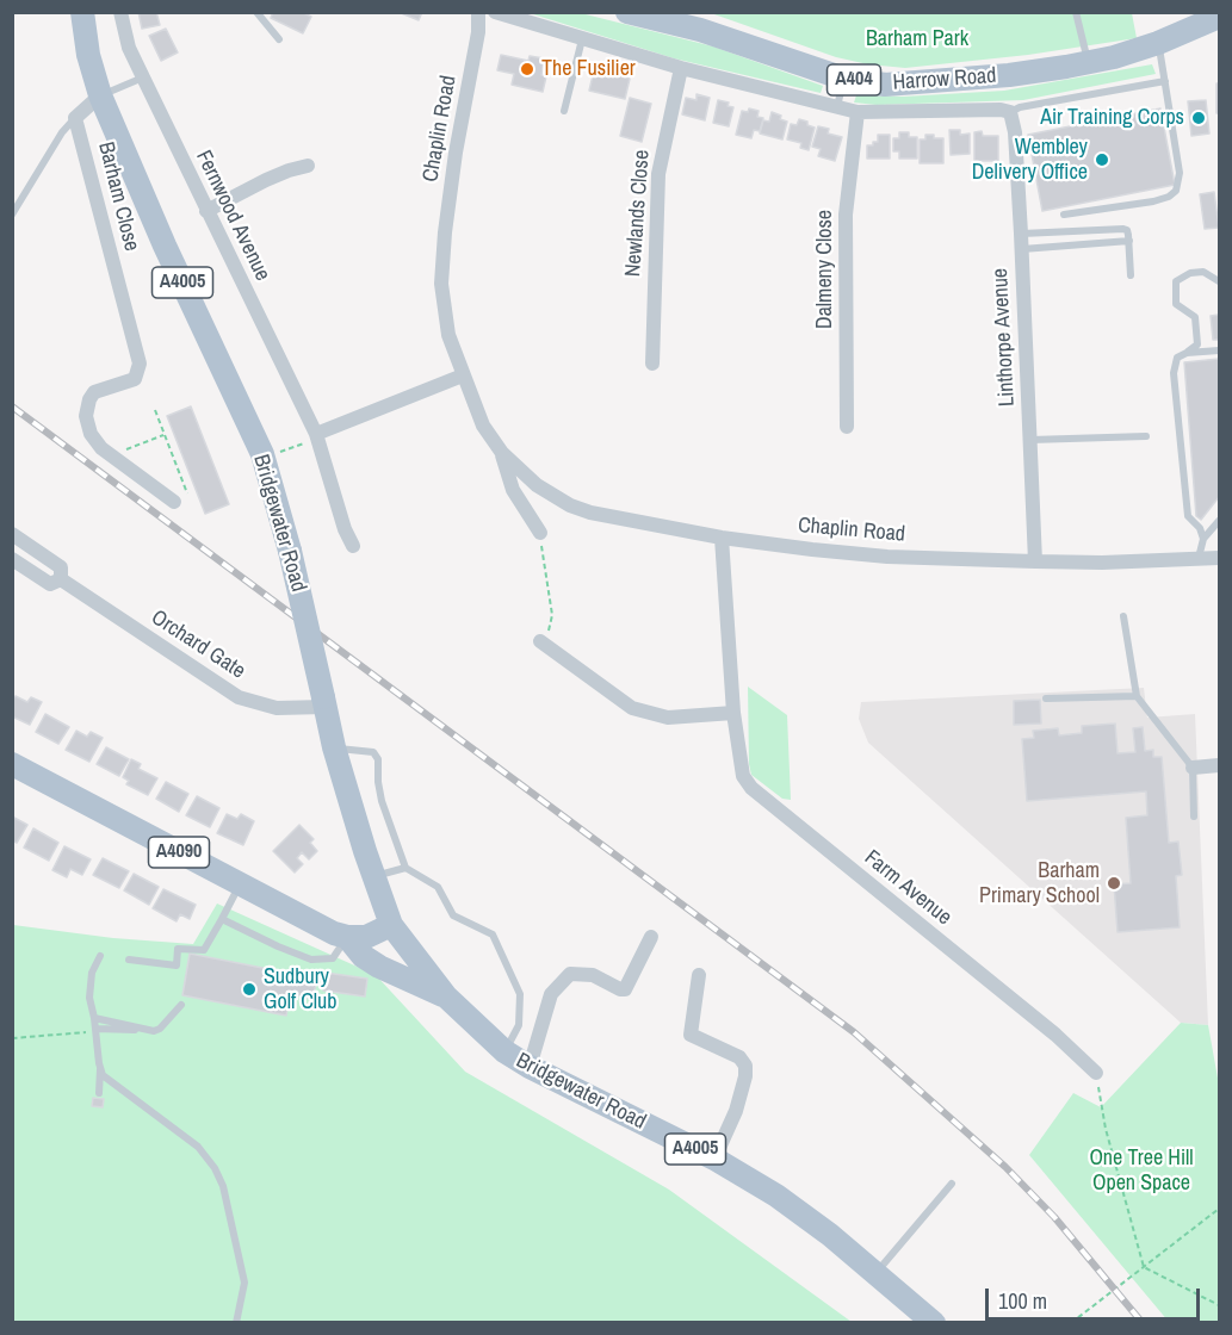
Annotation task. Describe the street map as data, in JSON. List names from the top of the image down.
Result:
{
  "streets": {
    "main road": [
      "A404",
      "Harrow Road",
      "A4005",
      "Bridgewater Road",
      "A4090"
    ],
    "street": [
      "Chaplin Road",
      "Barham Close",
      "Newlands Close",
      "Fernwood Avenue",
      "Dalmeny Close",
      "Linthorpe Avenue",
      "Orchard Gate",
      "Farm Avenue"
    ]
  },
  "crossings": [
    ["Harrow Road", "Newlands Close"],
    ["Harrow Road", "Dalmeny Close"],
    ["Harrow Road", "Linthorpe Avenue"],
    ["Chaplin Road", "Linthorpe Avenue"],
    ["Chaplin Road", "Farm Avenue"],
    ["Bridgewater Road", "Orchard Gate"],
    ["Bridgewater Road", "A4090"]
  ],
  "parks": ["Barham Park", "One Tree Hill Open Space"],
  "places": [
    "The Fusilier",
    "Air Training Corps",
    "Wembley Delivery Office",
    "Barham Primary School",
    "Sudbury Golf Club"
  ],
  "scale_bar": "100 m"
}
